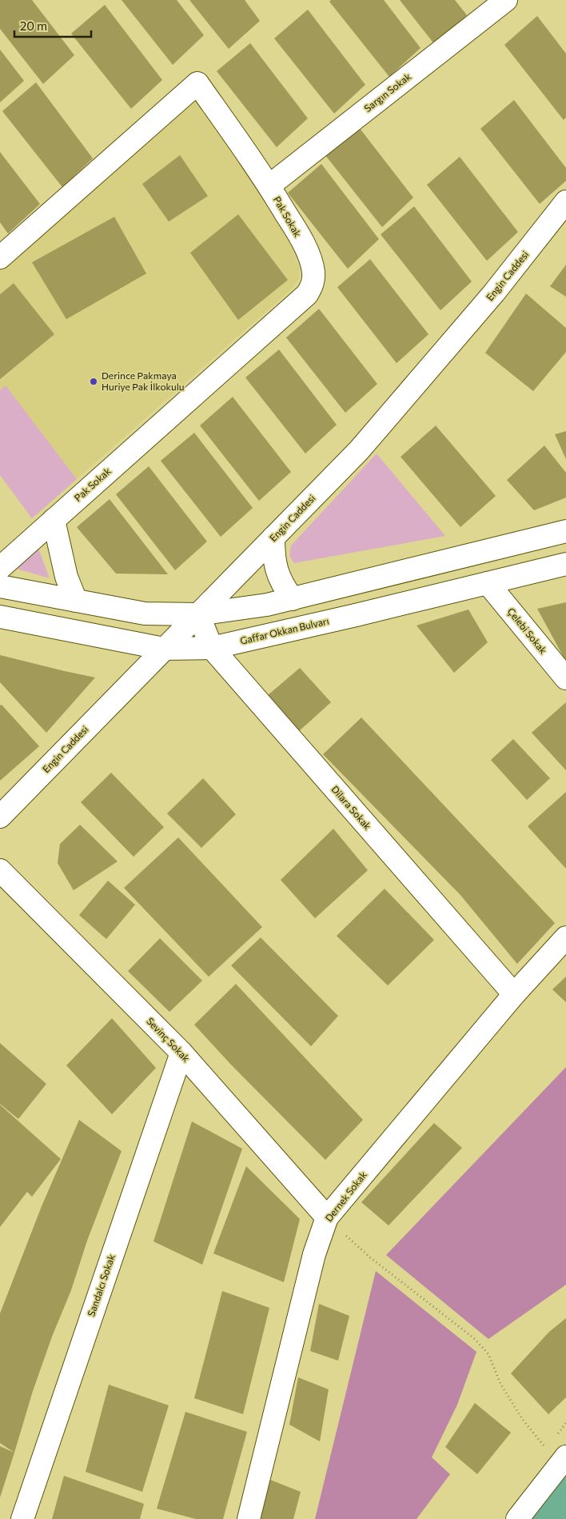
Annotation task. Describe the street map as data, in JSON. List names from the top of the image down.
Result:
{
  "streets": {
    "street": [
      "Sargın Sokak",
      "Pak Sokak",
      "Engin Caddesi",
      "Gaffar Okkan Bulvarı",
      "Çelebi Sokak",
      "Dilara Sokak",
      "Sevinç Sokak",
      "Dernek Sokak",
      "Sandalcı Sokak"
    ]
  },
  "crossings": [
    ["Sargın Sokak", "Pak Sokak"],
    ["Engin Caddesi", "Gaffar Okkan Bulvarı"],
    ["Engin Caddesi", "Dilara Sokak"],
    ["Gaffar Okkan Bulvarı", "Çelebi Sokak"],
    ["Gaffar Okkan Bulvarı", "Dilara Sokak"],
    ["Dilara Sokak", "Dernek Sokak"],
    ["Sevinç Sokak", "Dernek Sokak"],
    ["Sevinç Sokak", "Sandalcı Sokak"]
  ],
  "places": ["Derince Pakmaya Huriye Pak İlkokulu"],
  "scale_bar": "20 m"
}
